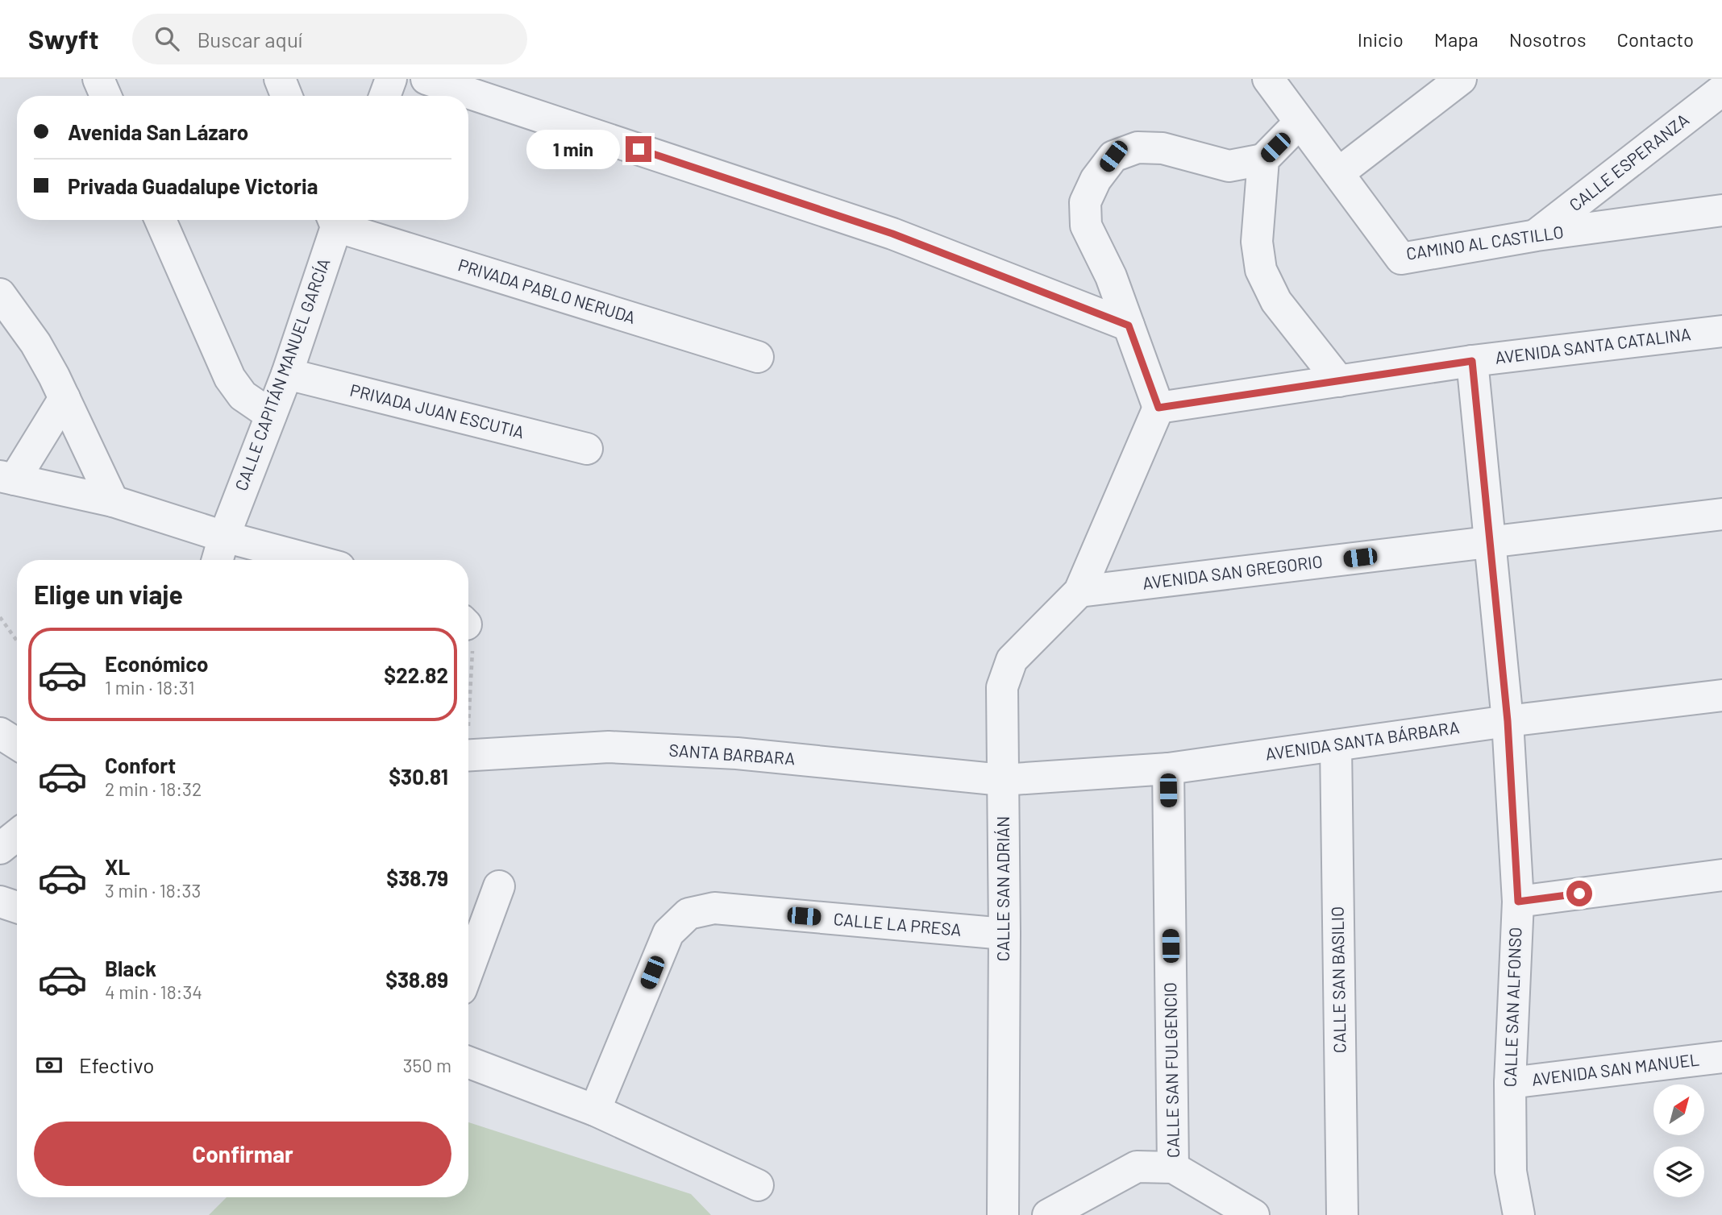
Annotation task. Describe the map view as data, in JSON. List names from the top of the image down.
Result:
{
  "streets": {
    "street": [
      "CALLE ESPERANZA",
      "CAMINO AL CASTILLO",
      "PRIVADA PABLO NERUDA",
      "AVENIDA SANTA CATALINA",
      "CALLE CAPITÁN MANUEL GARCÍA",
      "PRIVADA JUAN ESCUTIA",
      "AVENIDA SAN GREGORIO",
      "AVENIDA SANTA BÁRBARA",
      "SANTA BARBARA",
      "CALLE SAN ADRIÁN",
      "CALLE LA PRESA",
      "CALLE SAN BASILIO",
      "CALLE SAN ALFONSO",
      "CALLE SAN FULGENCIO",
      "AVENIDA SAN MANUEL"
    ]
  },
  "crossings": [
    ["CALLE ESPERANZA", "CAMINO AL CASTILLO"],
    ["AVENIDA SANTA CATALINA", "CALLE SAN ALFONSO"],
    ["CALLE CAPITÁN MANUEL GARCÍA", "PRIVADA JUAN ESCUTIA"],
    ["AVENIDA SAN GREGORIO", "CALLE SAN ADRIÁN"],
    ["AVENIDA SAN GREGORIO", "CALLE SAN ALFONSO"],
    ["AVENIDA SANTA BÁRBARA", "SANTA BARBARA"],
    ["AVENIDA SANTA BÁRBARA", "CALLE SAN ADRIÁN"],
    ["AVENIDA SANTA BÁRBARA", "CALLE SAN BASILIO"],
    ["AVENIDA SANTA BÁRBARA", "CALLE SAN ALFONSO"],
    ["AVENIDA SANTA BÁRBARA", "CALLE SAN FULGENCIO"],
    ["SANTA BARBARA", "CALLE SAN ADRIÁN"],
    ["CALLE SAN ADRIÁN", "CALLE LA PRESA"],
    ["CALLE SAN ALFONSO", "AVENIDA SAN MANUEL"]
  ],
  "north": "top right",
  "page": {
    "header": "Swyft",
    "search": "Buscar aquí",
    "nav": [
      "Inicio",
      "Mapa",
      "Nosotros",
      "Contacto"
    ],
    "banner": ["Avenida San Lázaro", "Privada Guadalupe Victoria"],
    "bubble": "1 min",
    "heading": "Elige un viaje",
    "list": [
      {
        "name": "Económico",
        "note": "1 min · 18:31",
        "value": "$22.82"
      },
      {
        "name": "Confort",
        "note": "2 min · 18:32",
        "value": "$30.81"
      },
      {
        "name": "XL",
        "note": "3 min · 18:33",
        "value": "$38.79"
      },
      {
        "name": "Black",
        "note": "4 min · 18:34",
        "value": "$38.89"
      }
    ],
    "pay": ["Efectivo", "350 m"],
    "buttons": "Confirmar"
  }
}
